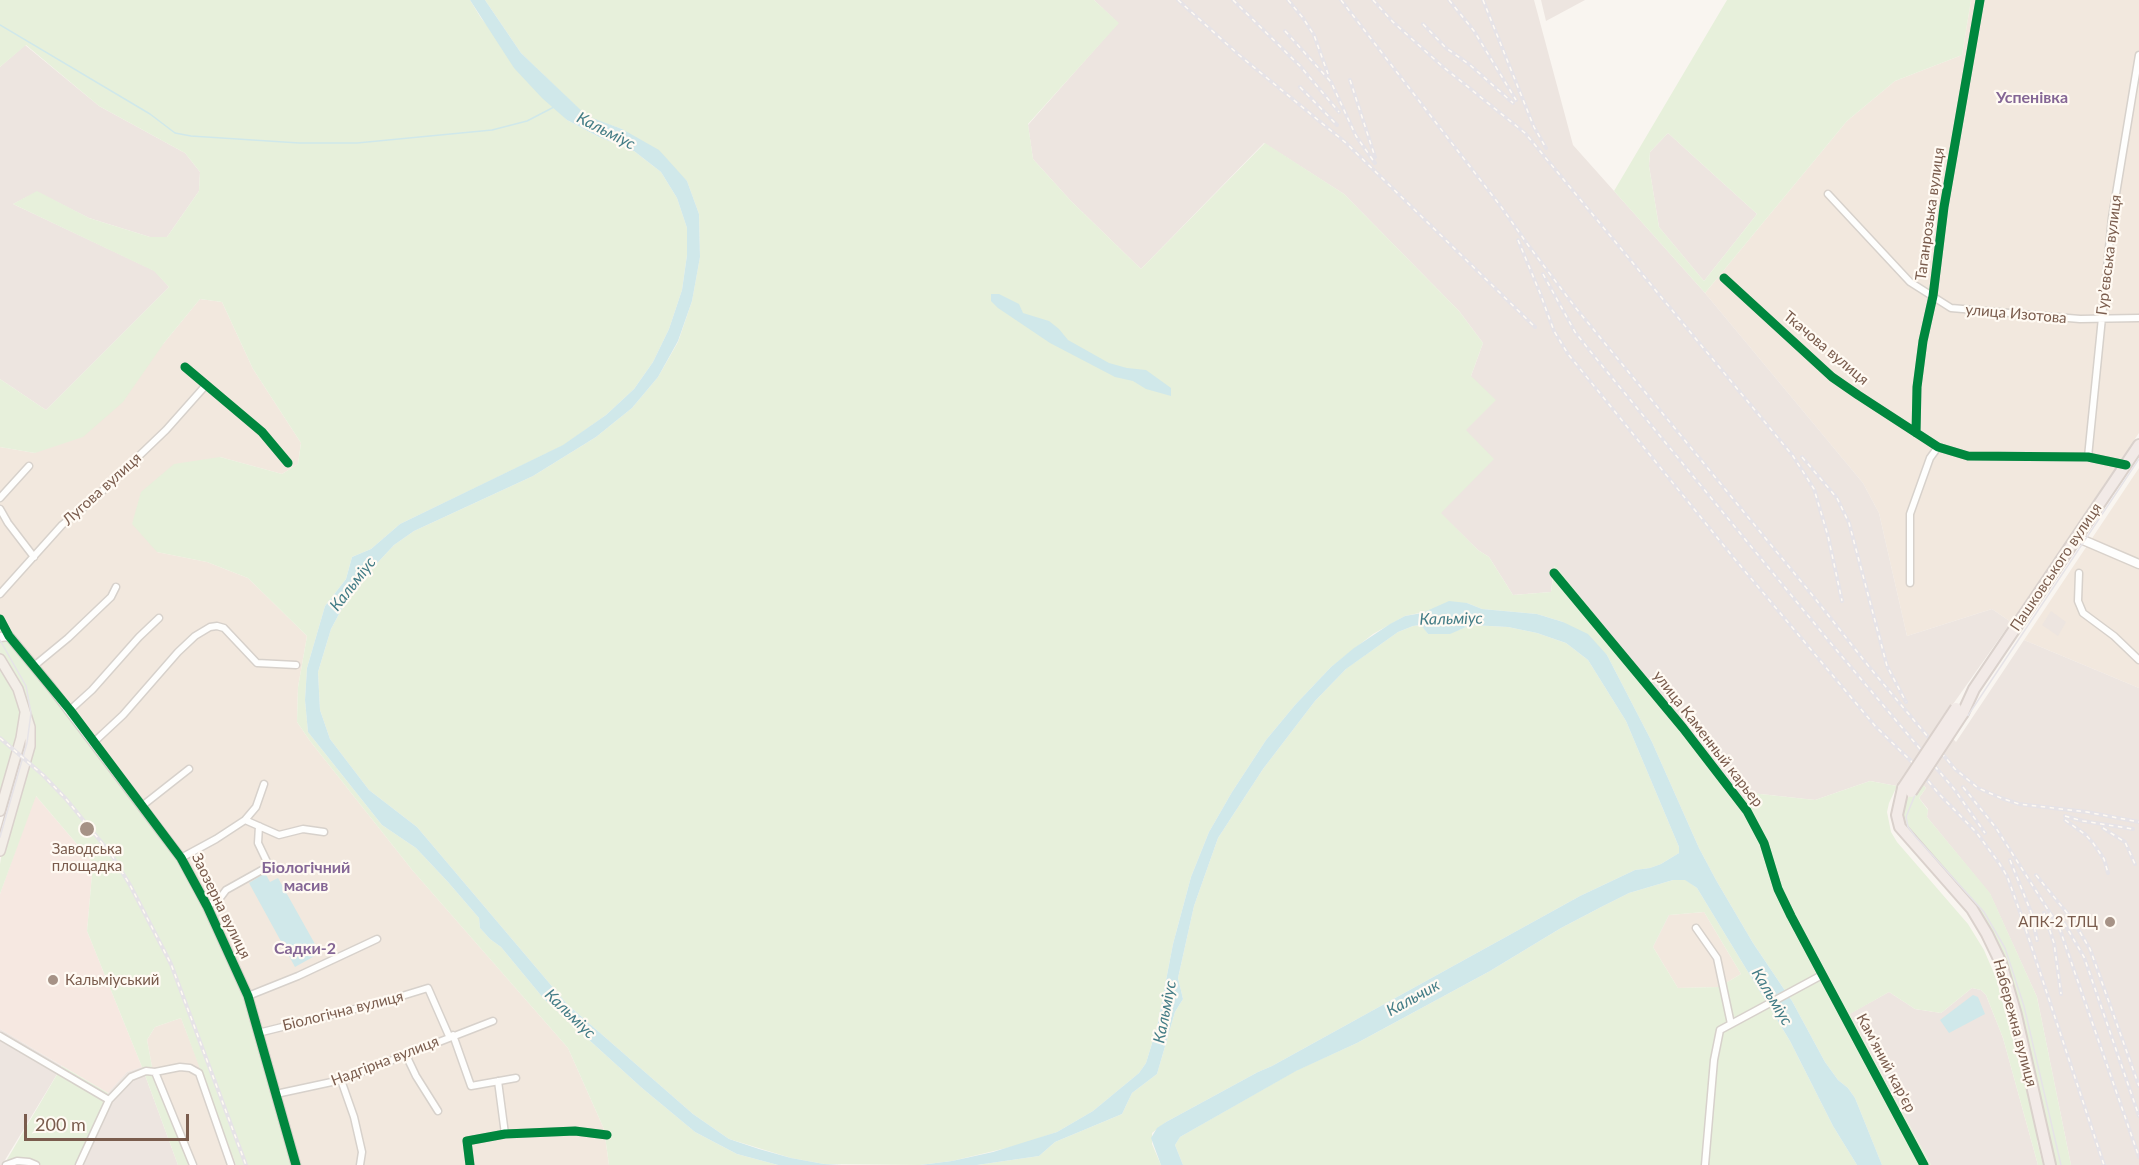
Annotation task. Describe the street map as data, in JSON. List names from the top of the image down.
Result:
{
  "streets": {
    "highway": ["Пашковського вулиця", "Набережна вулиця"],
    "street": [
      "Таганрозька вулиця",
      "Гур’євська вулиця",
      "улица Изотова",
      "Ткачова вулиця",
      "Лугова вулиця",
      "улица Каменный карьер",
      "Заозерна вулиця",
      "Біологічна вулиця",
      "Надгірна вулиця",
      "Кам'яний кар'єр"
    ]
  },
  "crossings": [
    ["Таганрозька вулиця", "улица Изотова"],
    ["Таганрозька вулиця", "Ткачова вулиця"],
    ["Гур’євська вулиця", "улица Изотова"],
    ["Гур’євська вулиця", "Ткачова вулиця"],
    ["Ткачова вулиця", "Пашковського вулиця"],
    ["Пашковського вулиця", "Набережна вулиця"],
    ["улица Каменный карьер", "Кам'яний кар'єр"],
    ["Заозерна вулиця", "Біологічна вулиця"],
    ["Заозерна вулиця", "Надгірна вулиця"],
    ["Біологічна вулиця", "Надгірна вулиця"]
  ],
  "districts": ["Успенівка", "Біологічний масив", "Садки-2"],
  "water": ["Кальміус", "Кальчик"],
  "places": ["Заводська площадка", "АПК-2 ТЛЦ", "Кальміуський"],
  "scale_bar": "200 m"
}
